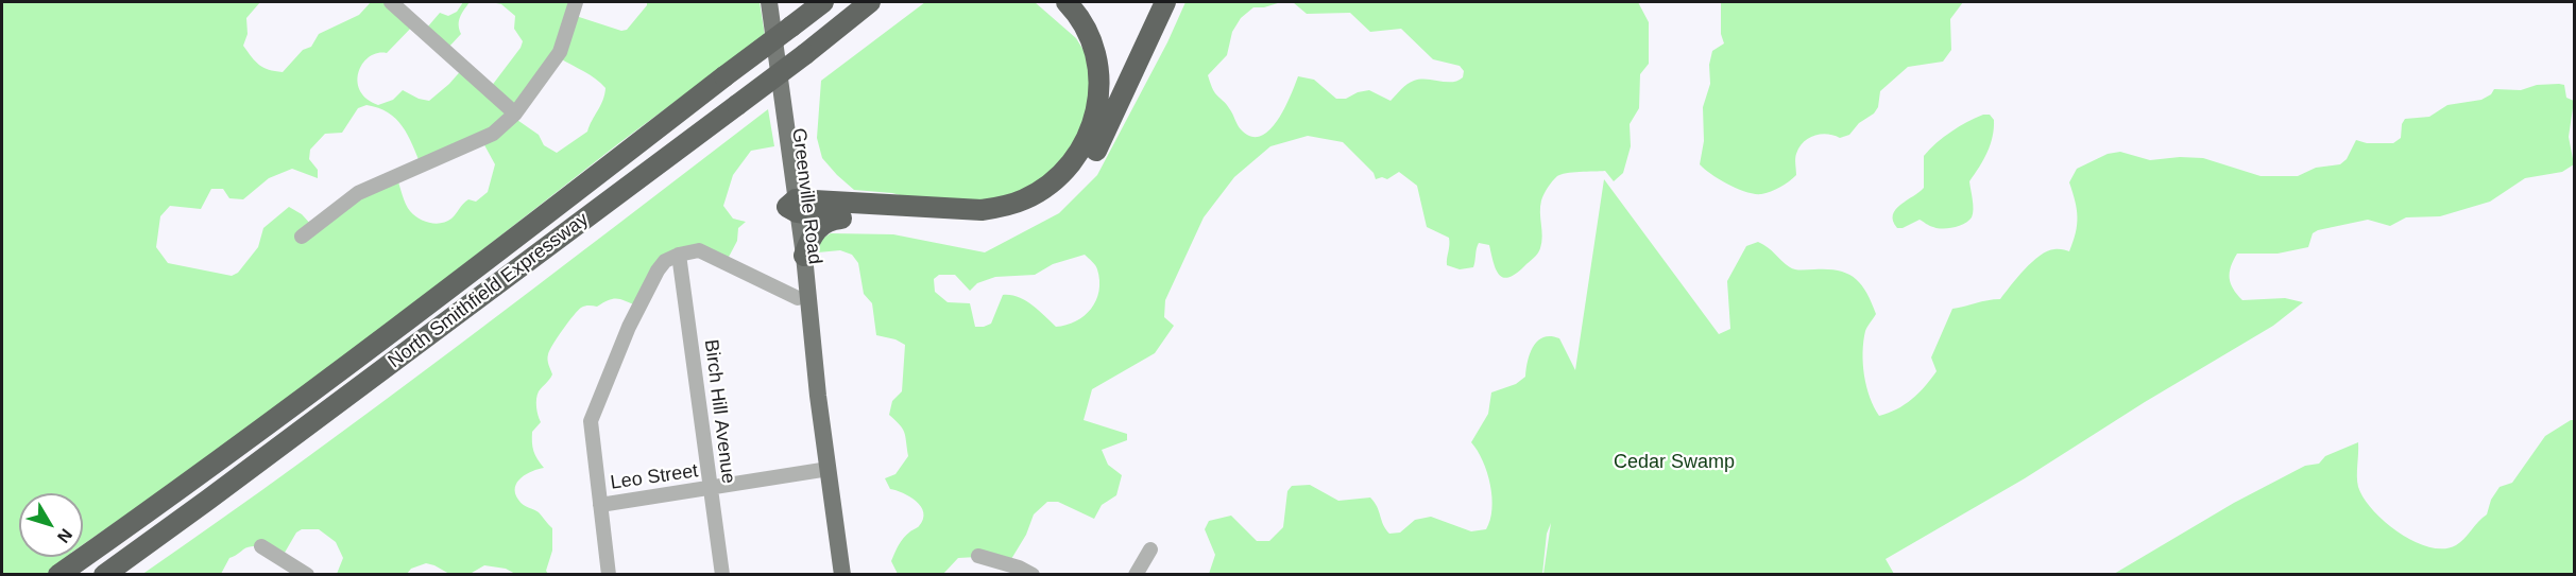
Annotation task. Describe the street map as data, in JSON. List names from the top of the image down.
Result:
{
  "streets": {
    "highway": ["North Smithfield Expressway"],
    "main road": ["Greenville Road"],
    "street": ["Birch Hill Avenue", "Leo Street"]
  },
  "crossings": [
    ["Greenville Road", "Leo Street"],
    ["Birch Hill Avenue", "Leo Street"]
  ],
  "parks": ["Cedar Swamp"],
  "north": "bottom right"
}
